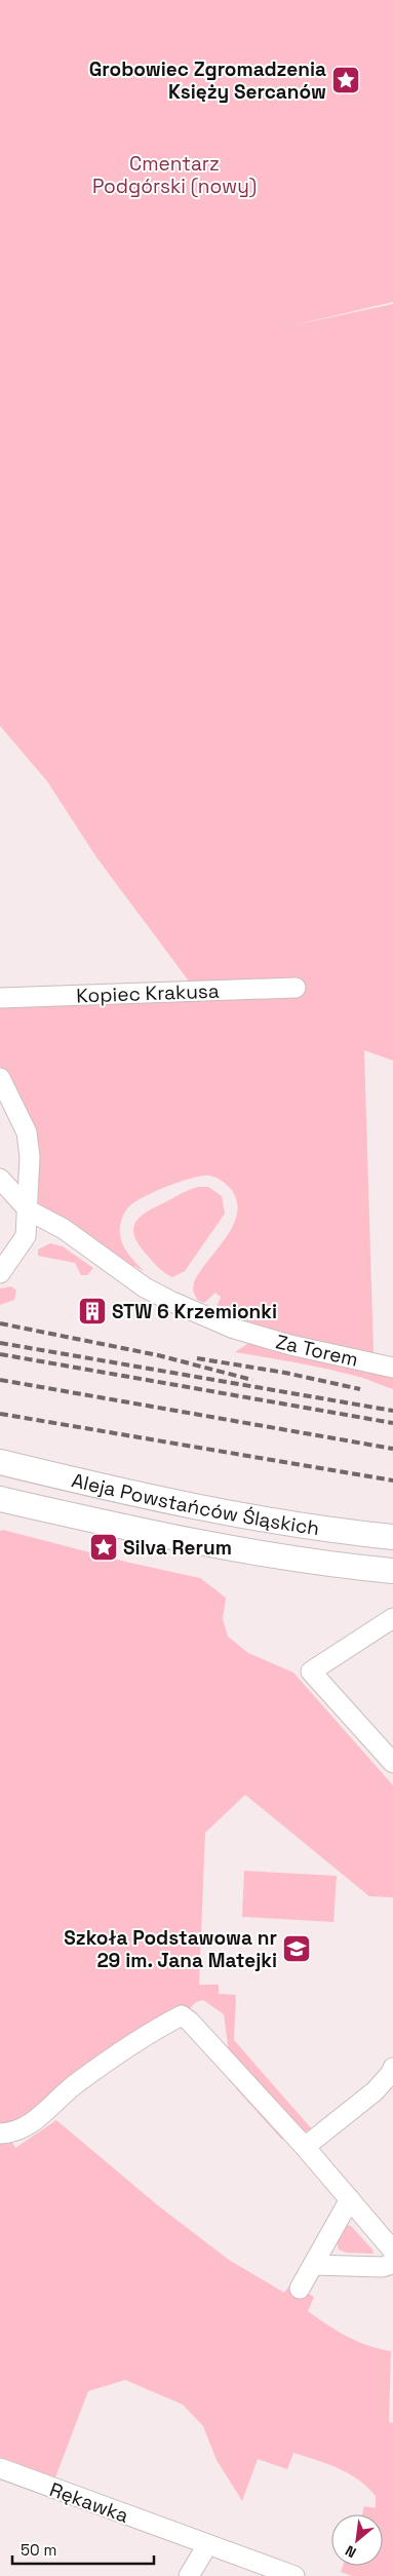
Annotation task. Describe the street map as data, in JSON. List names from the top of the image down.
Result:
{
  "streets": {
    "main road": ["Aleja Powstańców Śląskich"],
    "street": ["Kopiec Krakusa", "Za Torem", "Rękawka"]
  },
  "parks": ["Cmentarz Podgórski (nowy)"],
  "places": {
    "place": ["Grobowiec Zgromadzenia Księży Sercanów", "Silva Rerum"],
    "building": ["STW 6 Krzemionki"],
    "school or university": ["Szkoła Podstawowa nr 29 im. Jana Matejki"]
  },
  "scale_bar": "50 m",
  "north": "bottom left"
}
